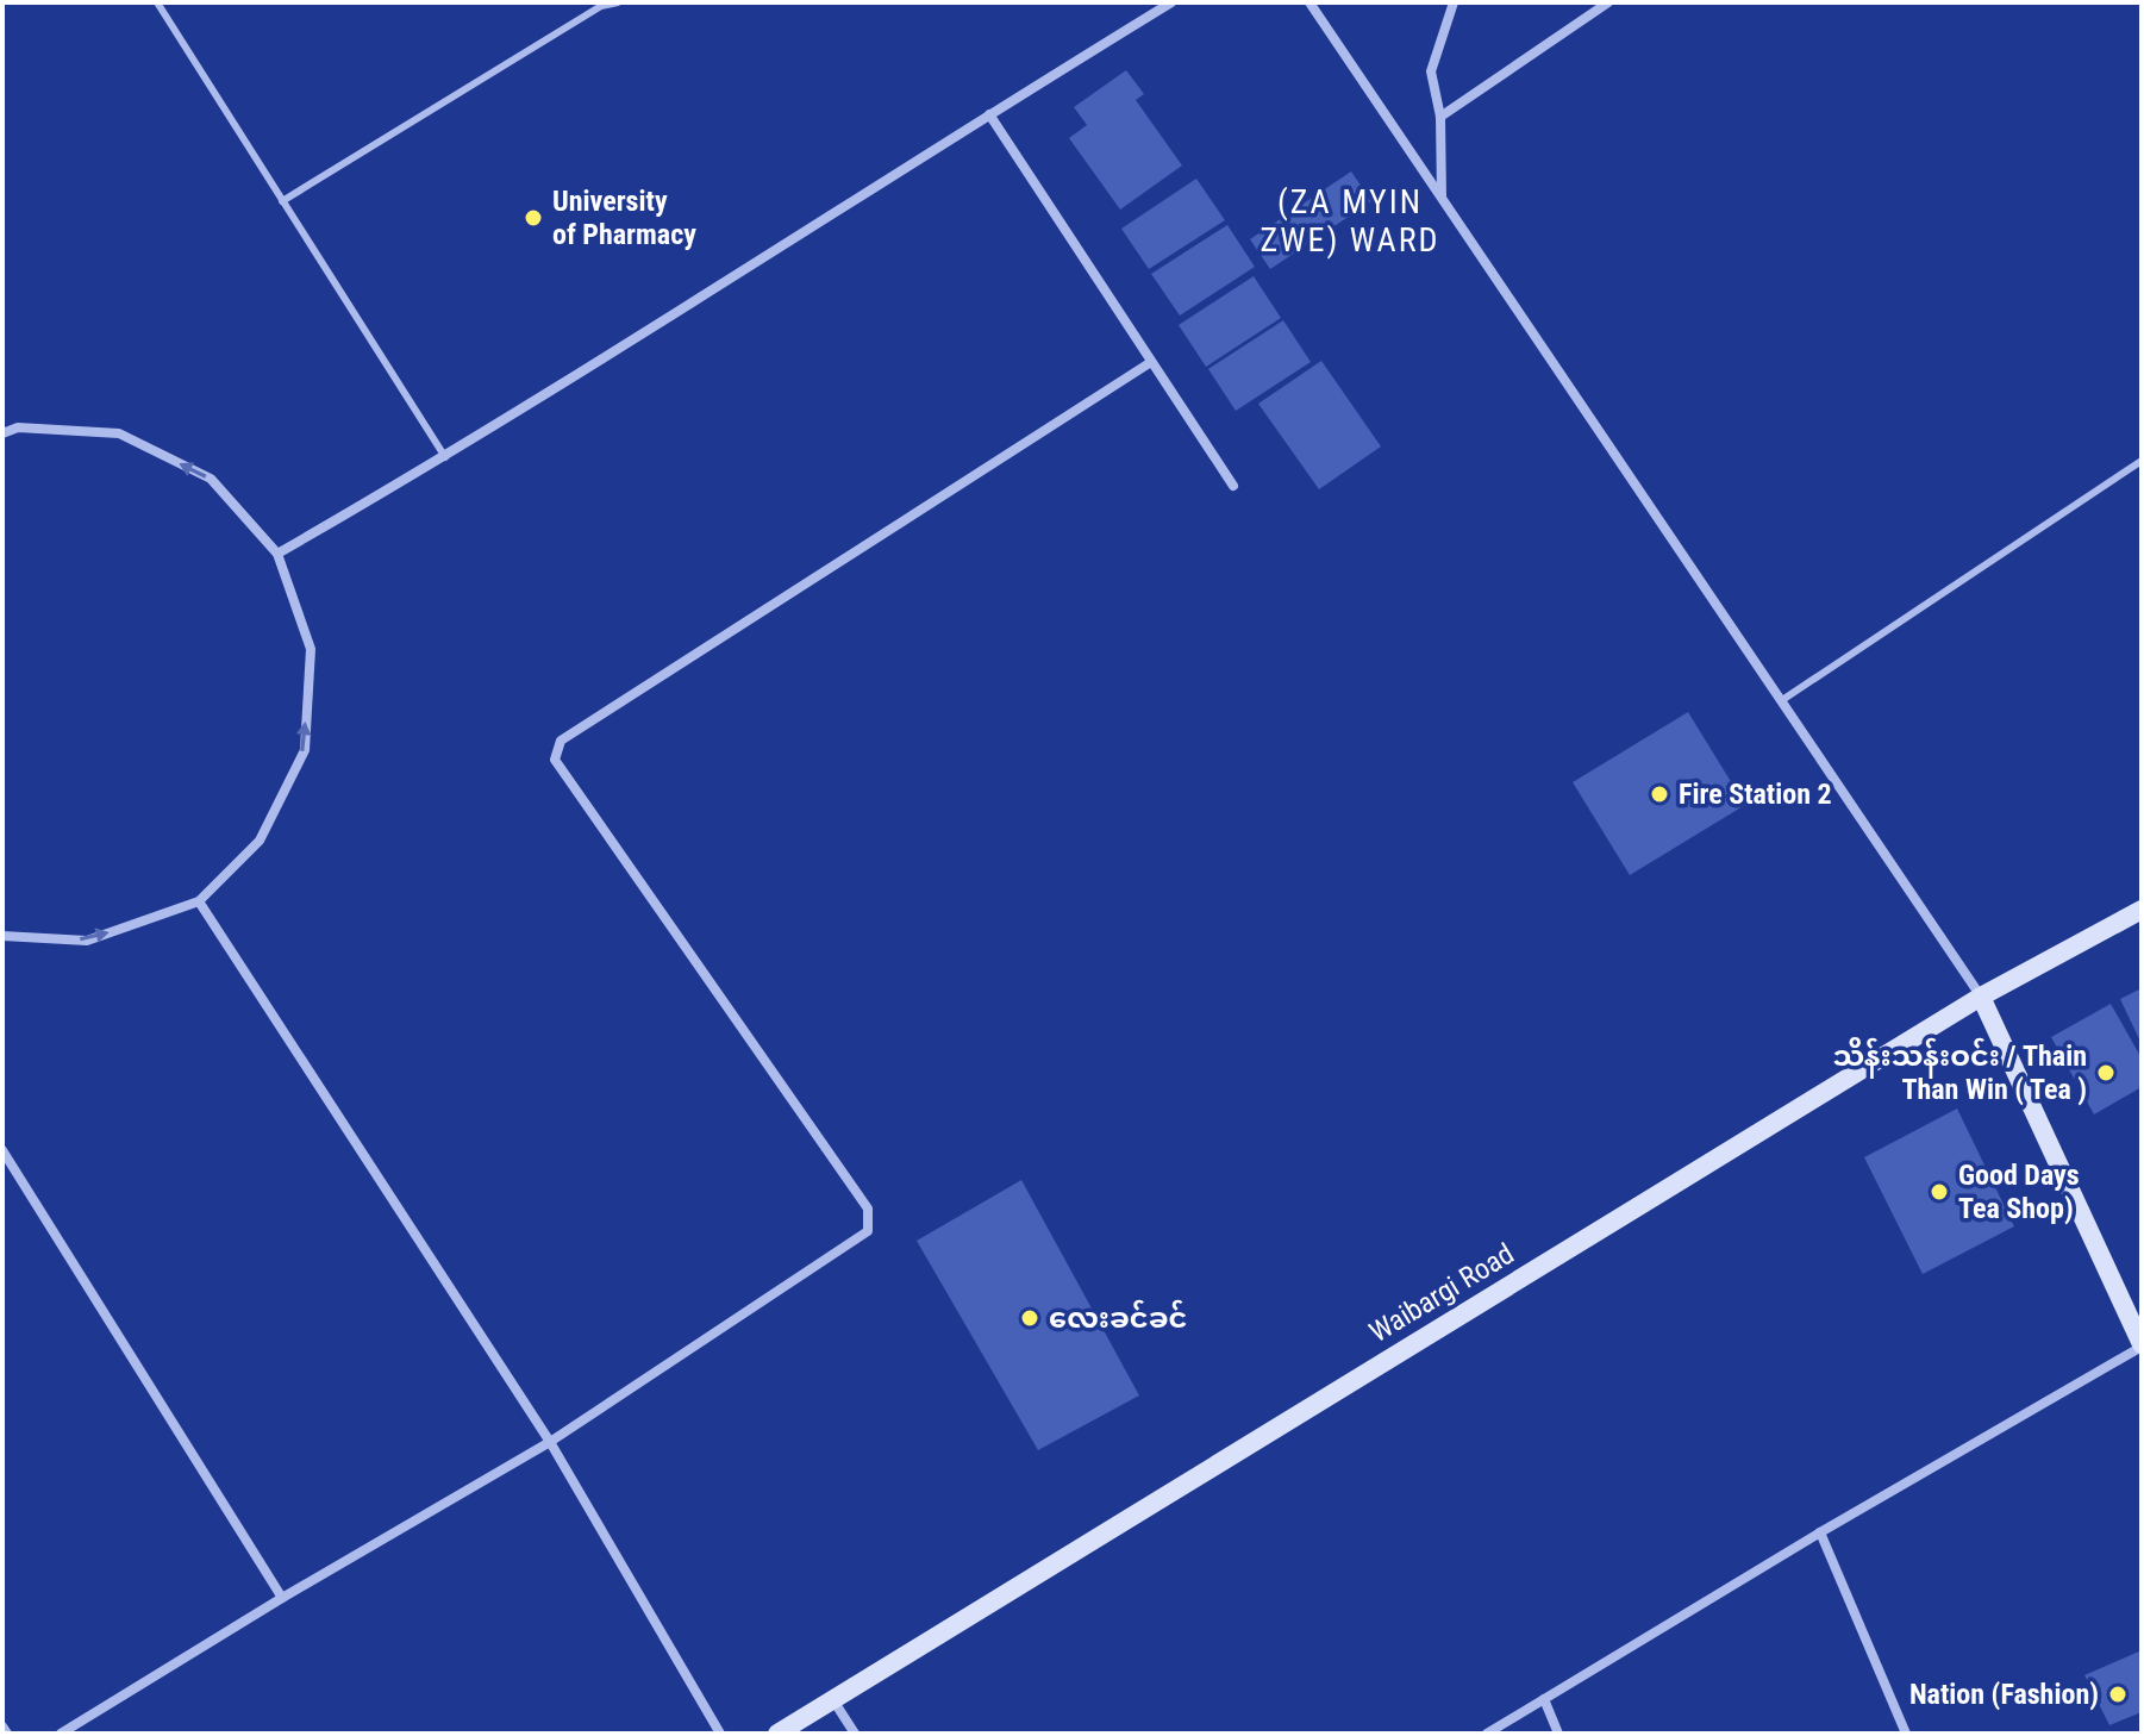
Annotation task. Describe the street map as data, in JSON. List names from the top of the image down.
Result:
{
  "streets": {
    "street": ["Waibargi Road"]
  },
  "districts": ["(ZA MYIN ZWE) WARD"],
  "places": [
    "University of Pharmacy",
    "Fire Station 2",
    "သိန်းသန်းဝင်း / Thain Than Win ( Tea )",
    "Good Days Tea Shop)",
    "လေးခင်ခင်",
    "Nation (Fashion)"
  ]
}
